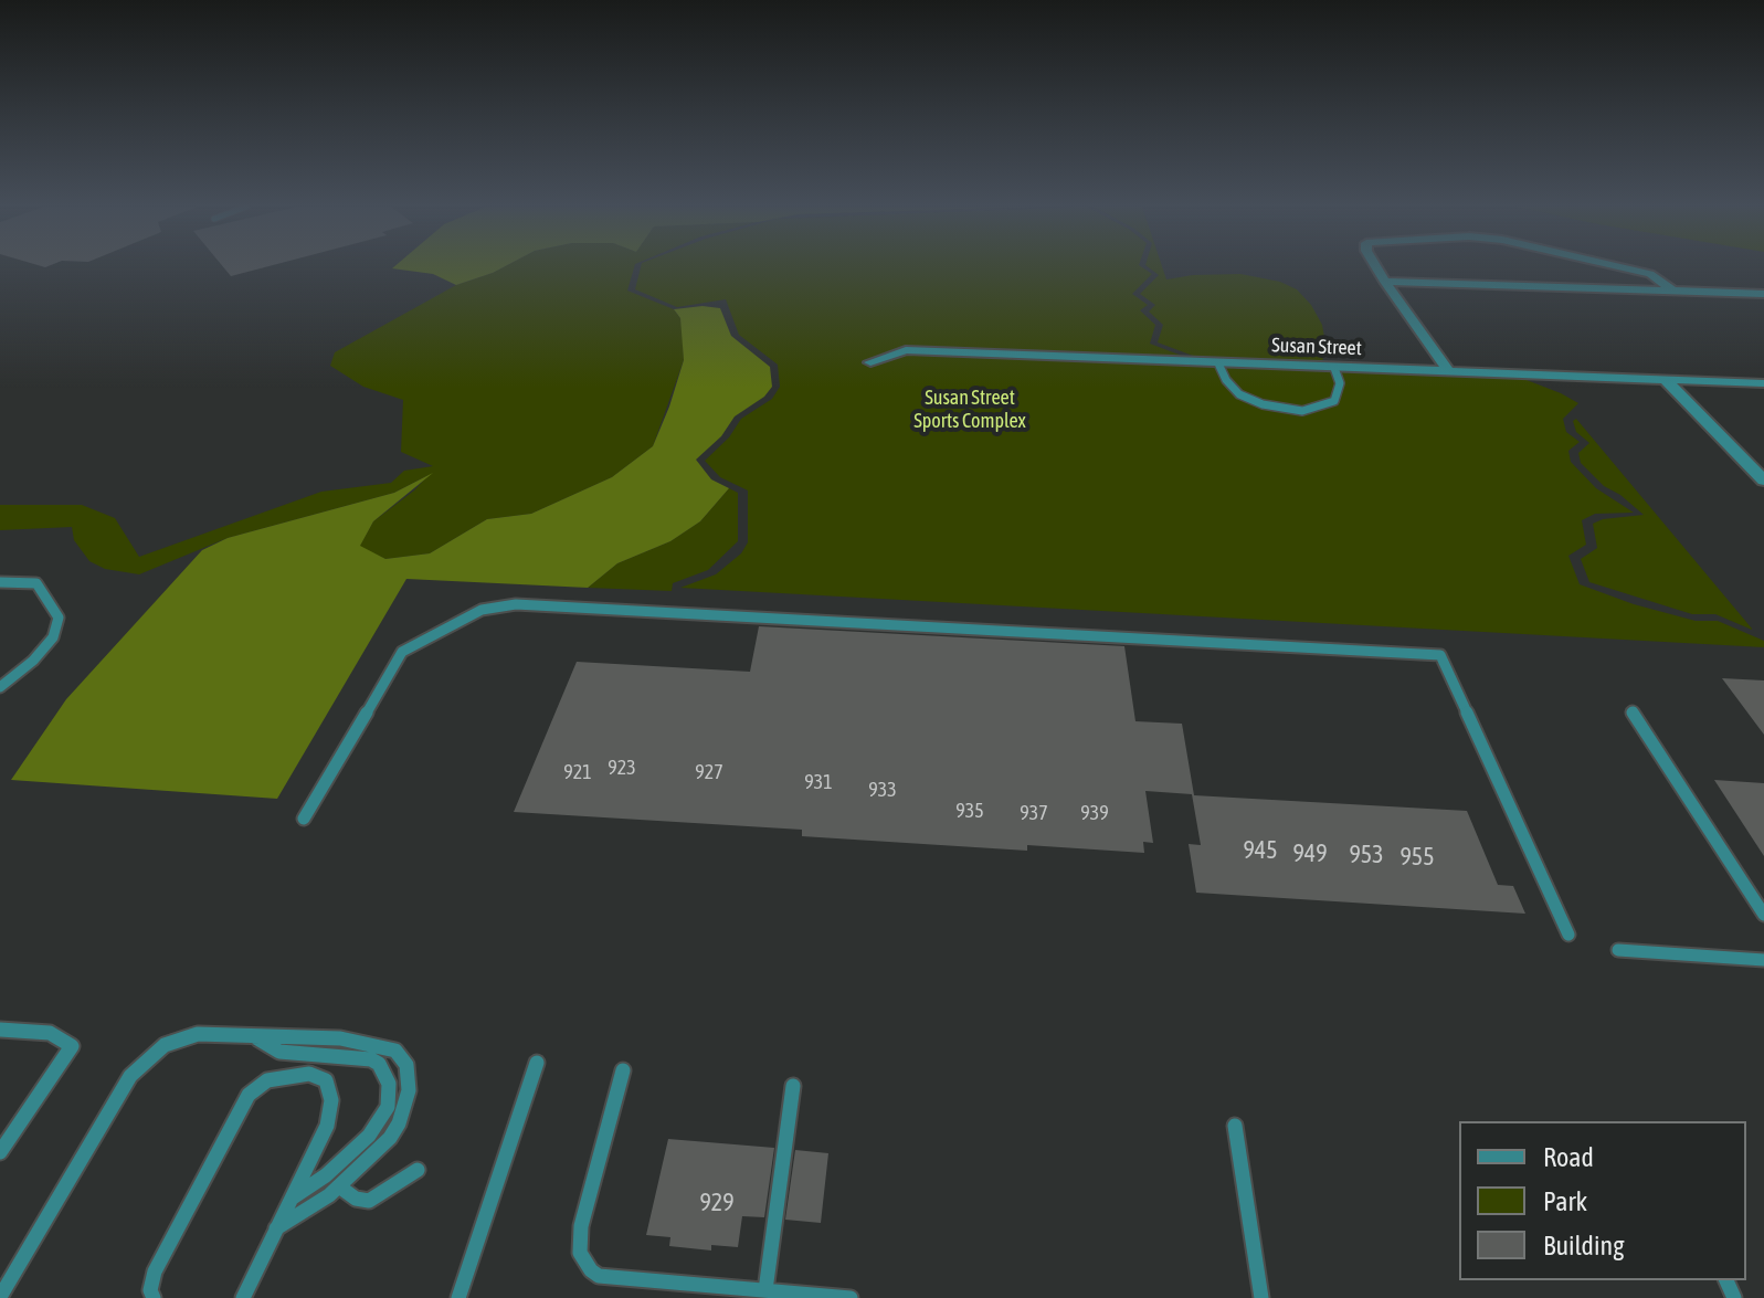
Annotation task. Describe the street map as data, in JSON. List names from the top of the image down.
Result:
{
  "streets": {
    "street": ["Susan Street"]
  },
  "parks": ["Susan Street Sports Complex"],
  "house_numbers": [
    "923",
    "921",
    "927",
    "931",
    "933",
    "935",
    "937",
    "939",
    "945",
    "949",
    "953",
    "955",
    "929"
  ],
  "legend": ["Road", "Park", "Building"]
}
